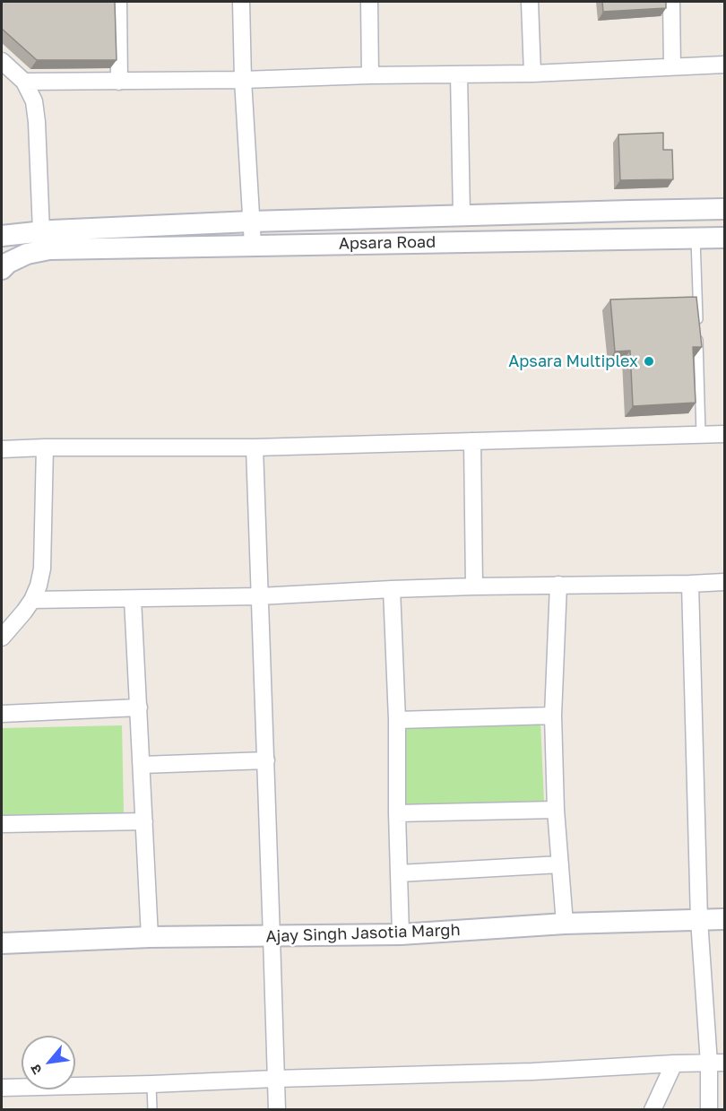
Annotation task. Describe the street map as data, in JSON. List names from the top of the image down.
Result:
{
  "streets": {
    "street": ["Apsara Road", "Ajay Singh Jasotia Margh"]
  },
  "places": ["Apsara Multiplex"],
  "north": "bottom left"
}
